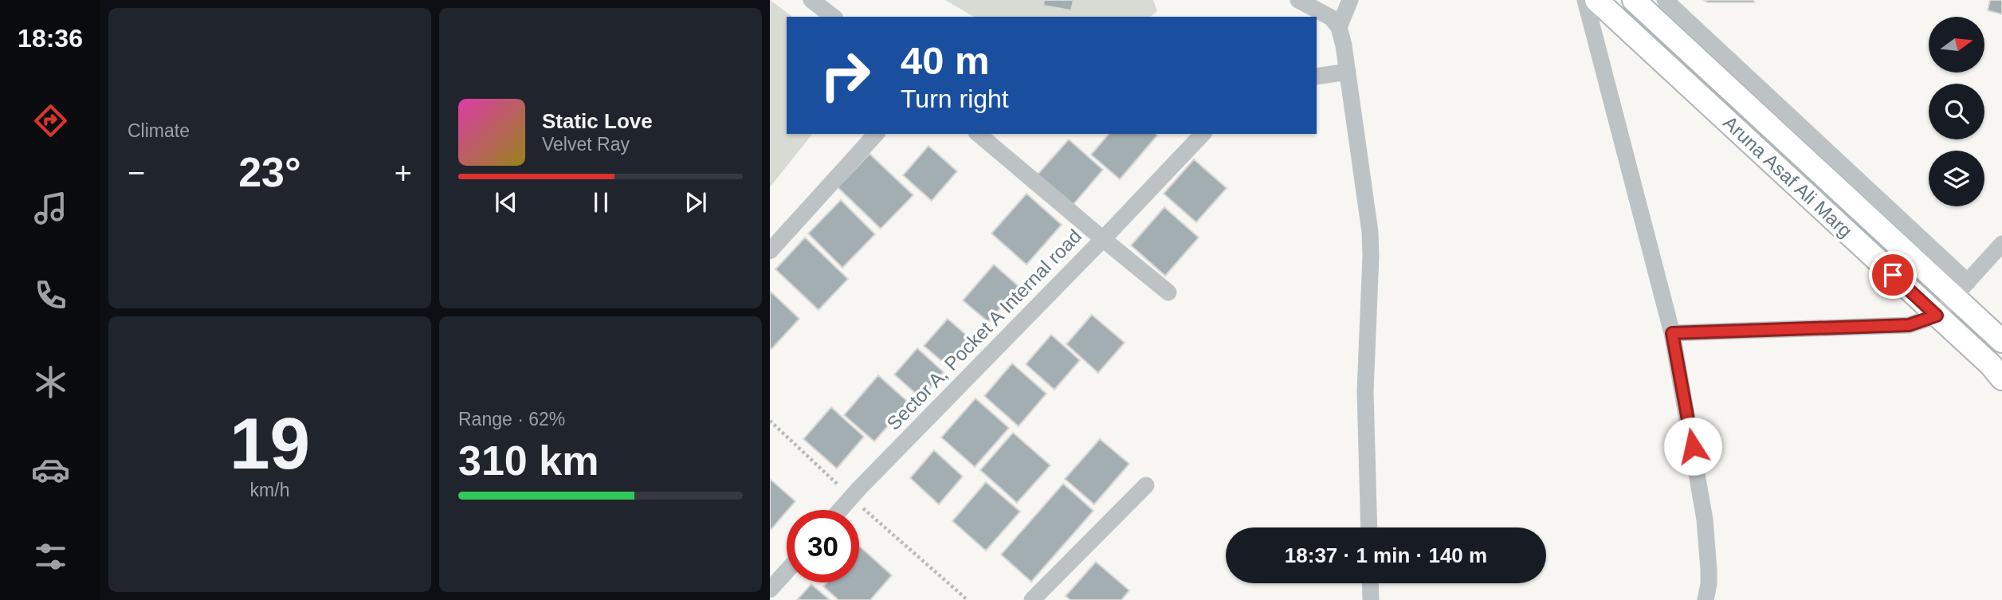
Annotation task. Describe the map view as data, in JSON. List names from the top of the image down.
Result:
{
  "streets": {
    "main road": ["Aruna Asaf Ali Marg"],
    "street": ["Sector A, Pocket A Internal road"]
  },
  "north": "right",
  "page": {
    "tabs": "18:36",
    "tile": [
      "Climate",
      ["19", "km/h"],
      ["Range · 62%", "310 km"]
    ],
    "turn": ["40 m", "Turn right"],
    "song": ["Static Love", "Velvet Ray"],
    "heat": ["−", "23°", "+"],
    "limit": "30",
    "trip": "18:37 · 1 min · 140 m"
  }
}
